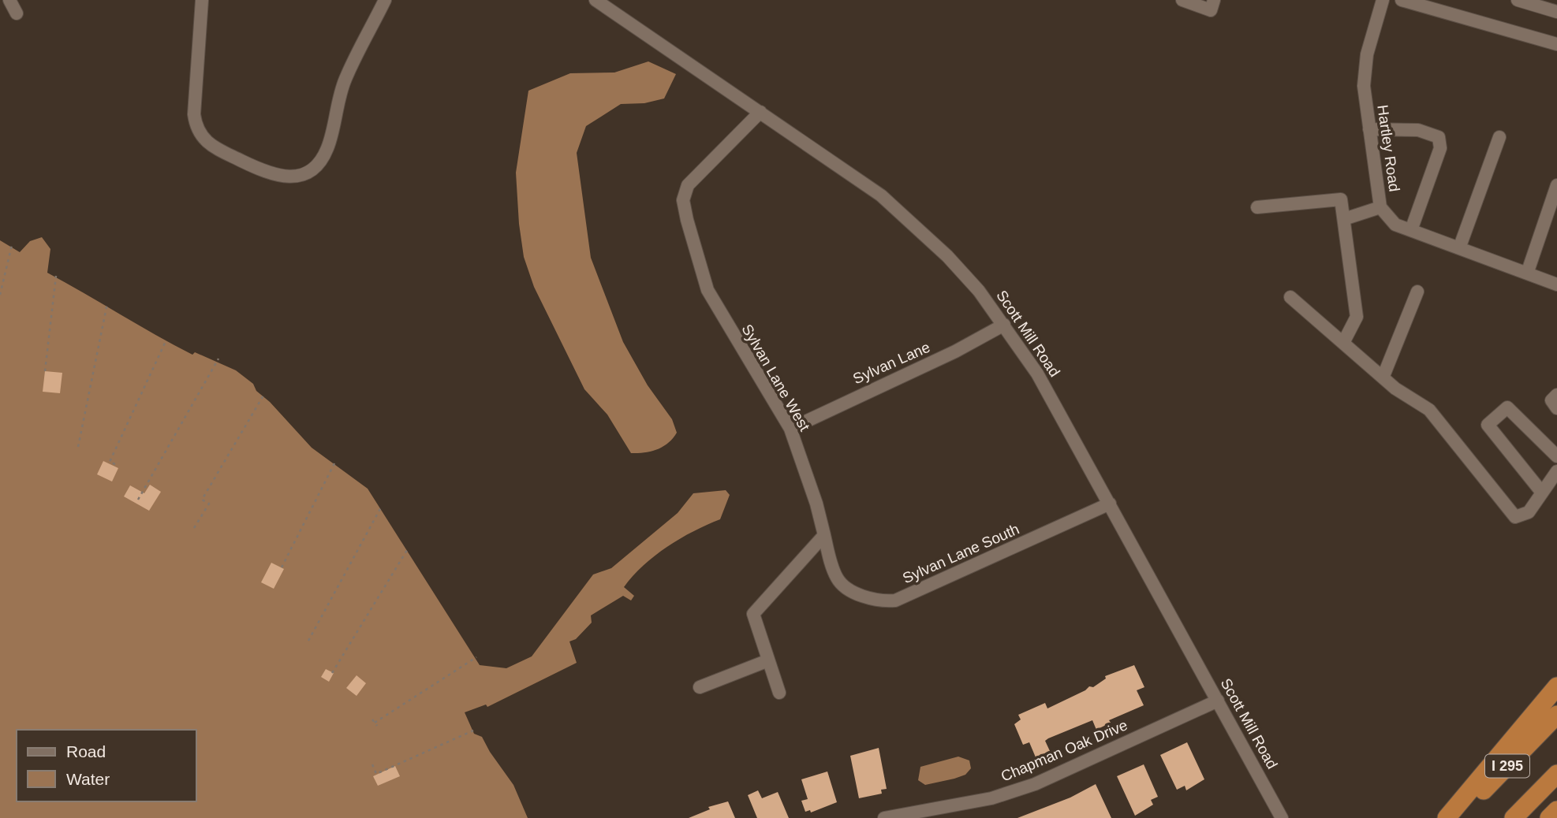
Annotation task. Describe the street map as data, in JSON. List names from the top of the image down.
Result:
{
  "streets": {
    "highway": ["I 295"],
    "street": [
      "Hartley Road",
      "Scott Mill Road",
      "Sylvan Lane",
      "Sylvan Lane West",
      "Sylvan Lane South",
      "Chapman Oak Drive"
    ]
  },
  "crossings": [
    ["Scott Mill Road", "Sylvan Lane"],
    ["Scott Mill Road", "Sylvan Lane West"],
    ["Scott Mill Road", "Sylvan Lane South"],
    ["Scott Mill Road", "Chapman Oak Drive"],
    ["Sylvan Lane", "Sylvan Lane West"],
    ["Sylvan Lane West", "Sylvan Lane South"]
  ],
  "legend": ["Road", "Water"]
}
